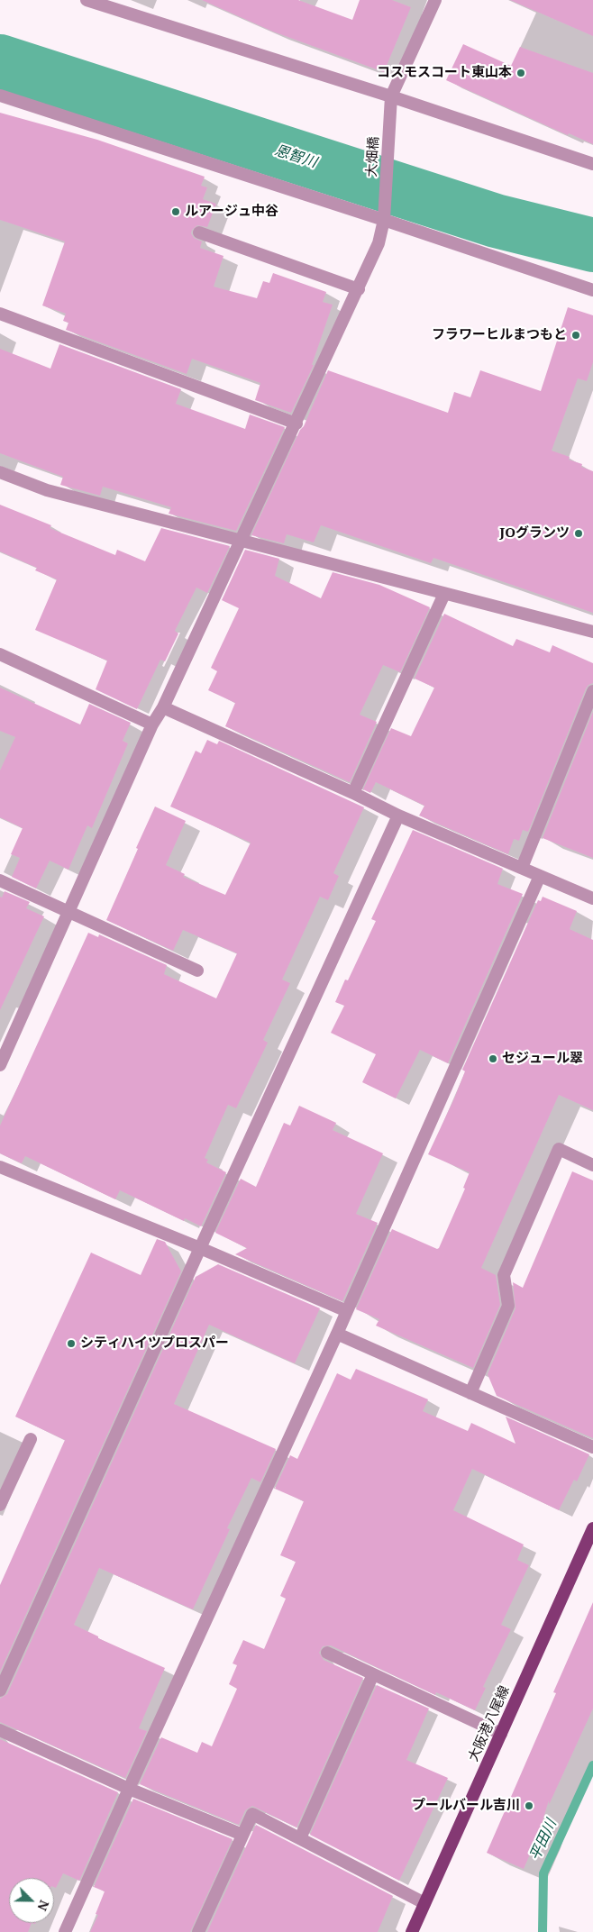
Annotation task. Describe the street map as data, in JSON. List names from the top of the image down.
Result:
{
  "streets": {
    "main road": ["大阪港八尾線"],
    "street": ["大畑橋"]
  },
  "water": ["恩智川", "平田川"],
  "places": [
    "コスモスコート東山本",
    "ルアージュ中谷",
    "フラワーヒルまつもと",
    "JOグランツ",
    "セジュール翠",
    "シティハイツプロスパー",
    "プールバール吉川"
  ],
  "north": "bottom right"
}
